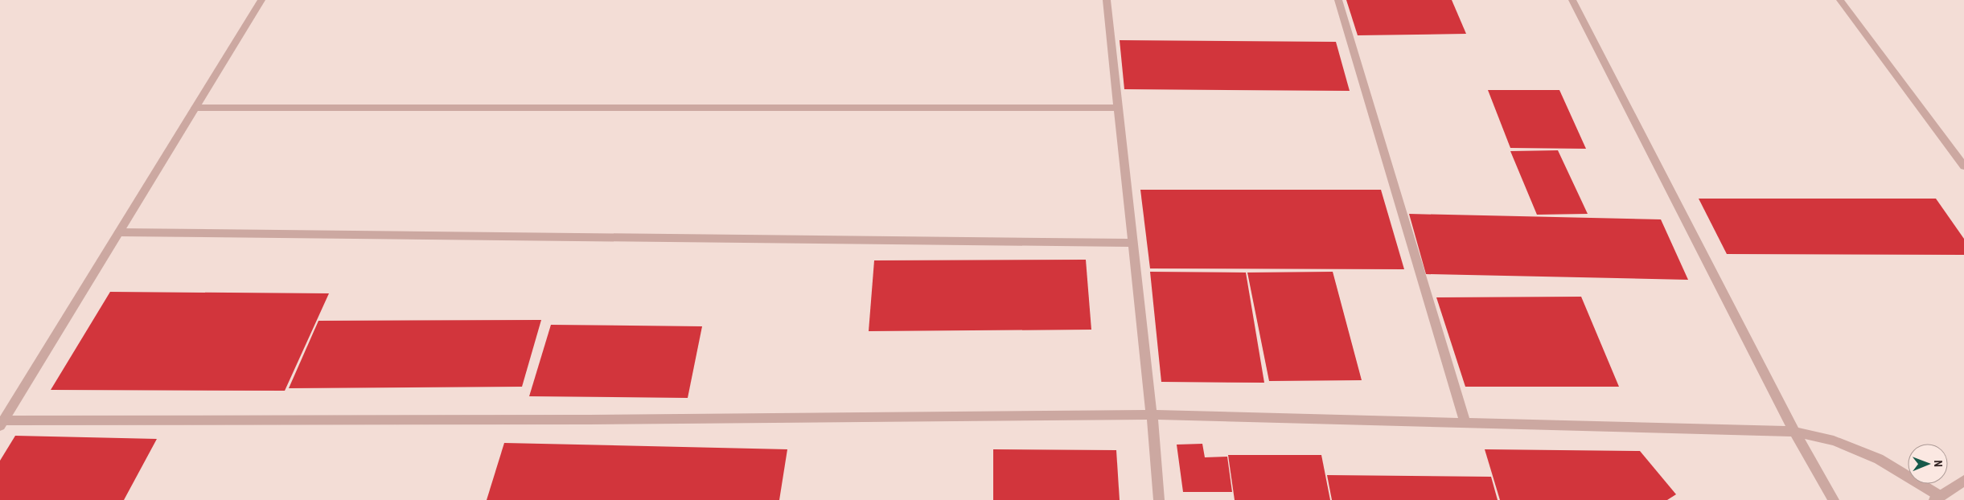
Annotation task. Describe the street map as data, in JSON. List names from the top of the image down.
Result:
{
  "north": "right"
}
